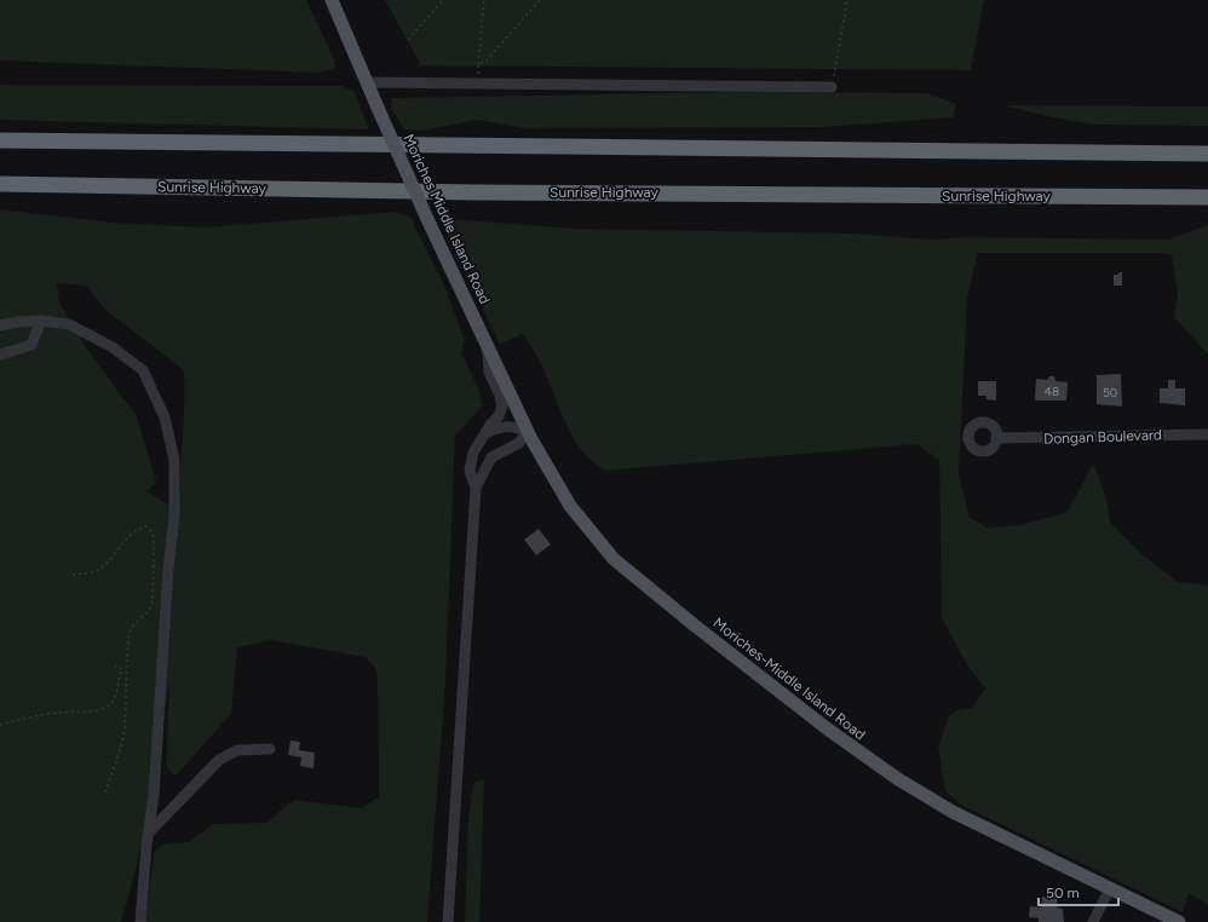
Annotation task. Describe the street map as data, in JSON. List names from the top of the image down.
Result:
{
  "streets": {
    "highway": ["Sunrise Highway"],
    "main road": ["Moriches Middle Island Road", "Moriches-Middle Island Road"],
    "street": ["Dongan Boulevard"]
  },
  "crossings": [
    ["Moriches Middle Island Road", "Moriches-Middle Island Road"]
  ],
  "house_numbers": ["48", "50"],
  "scale_bar": "50 m"
}
